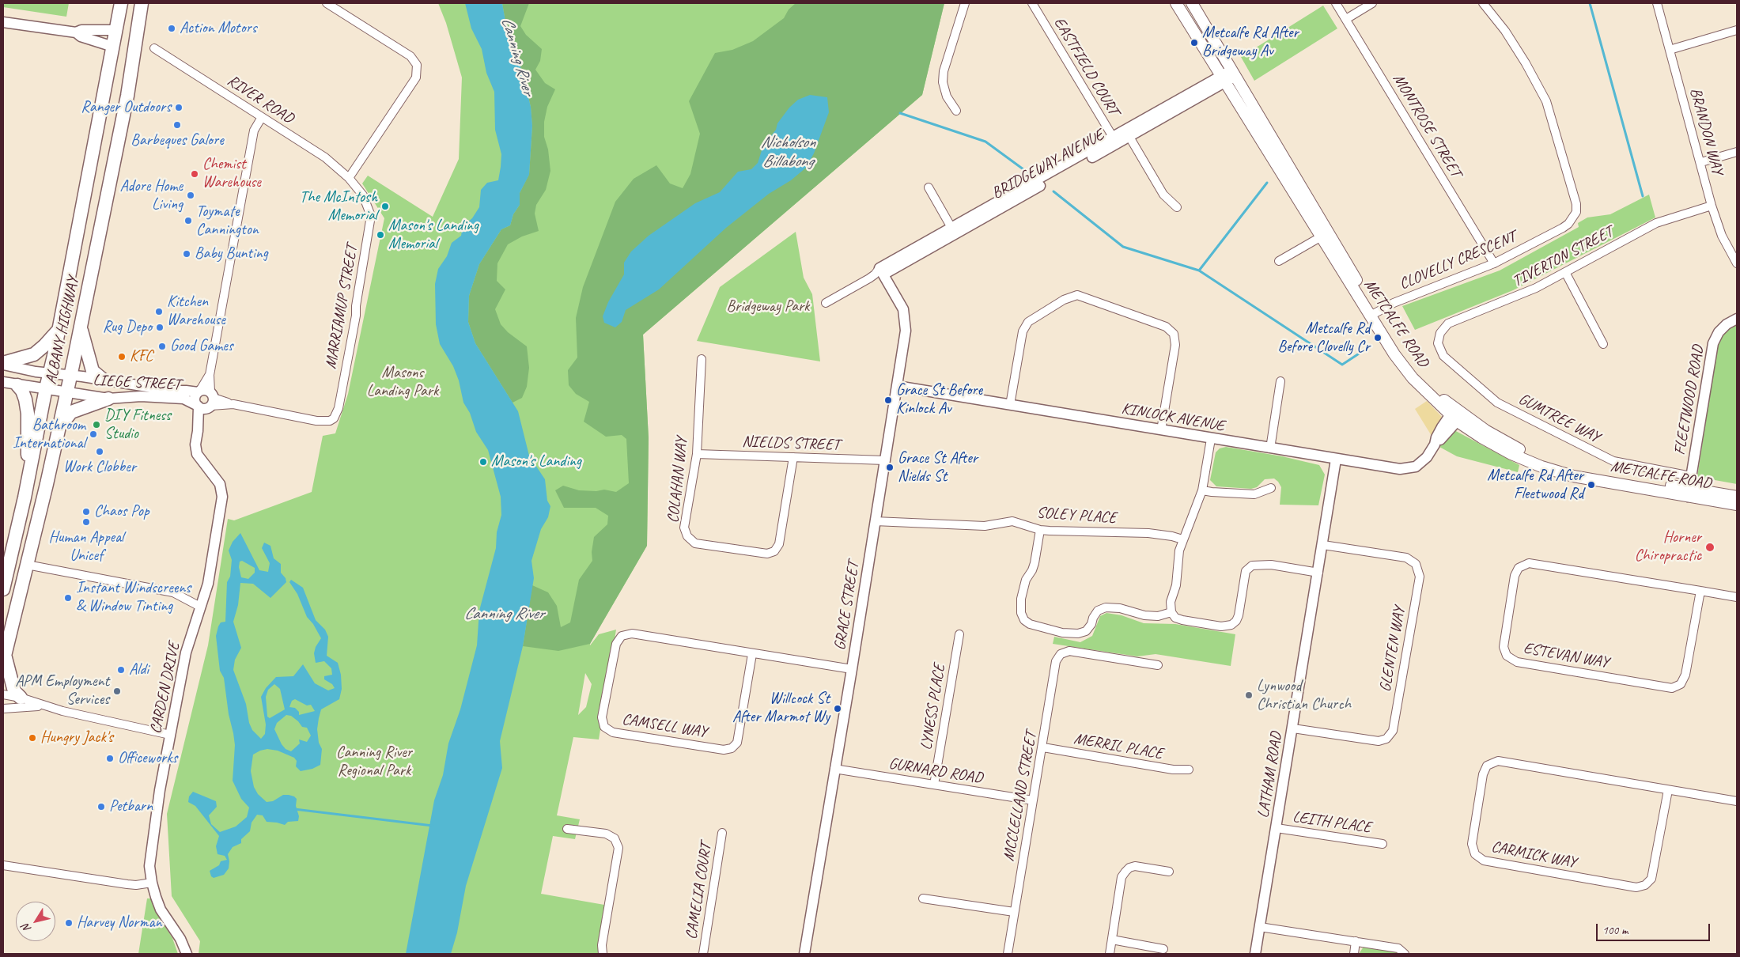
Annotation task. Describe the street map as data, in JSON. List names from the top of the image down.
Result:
{
  "streets": {
    "highway": ["ALBANY HIGHWAY"],
    "main road": ["METCALFE ROAD"],
    "street": [
      "EASTFIELD COURT",
      "RIVER ROAD",
      "MONTROSE STREET",
      "BRANDON WAY",
      "BRIDGEWAY AVENUE",
      "TIVERTON STREET",
      "CLOVELLY CRESCENT",
      "MARRIAMUP STREET",
      "LIEGE STREET",
      "FLEETWOOD ROAD",
      "KINLOCK AVENUE",
      "GUMTREE WAY",
      "NIELDS STREET",
      "COLAHAN WAY",
      "SOLEY PLACE",
      "GRACE STREET",
      "GLENTEN WAY",
      "ESTEVAN WAY",
      "CARDEN DRIVE",
      "LYNESS PLACE",
      "CAMSELL WAY",
      "MERRIL PLACE",
      "GURNARD ROAD",
      "LATHAM ROAD",
      "MCCLELLAND STREET",
      "LEITH PLACE",
      "CARMICK WAY",
      "CAMELIA COURT"
    ]
  },
  "crossings": [
    ["EASTFIELD COURT", "BRIDGEWAY AVENUE"],
    ["RIVER ROAD", "MARRIAMUP STREET"],
    ["MONTROSE STREET", "CLOVELLY CRESCENT"],
    ["BRANDON WAY", "TIVERTON STREET"],
    ["BRIDGEWAY AVENUE", "METCALFE ROAD"],
    ["BRIDGEWAY AVENUE", "GRACE STREET"],
    ["TIVERTON STREET", "GUMTREE WAY"],
    ["CLOVELLY CRESCENT", "METCALFE ROAD"],
    ["MARRIAMUP STREET", "LIEGE STREET"],
    ["METCALFE ROAD", "FLEETWOOD ROAD"],
    ["METCALFE ROAD", "KINLOCK AVENUE"],
    ["ALBANY HIGHWAY", "LIEGE STREET"],
    ["LIEGE STREET", "CARDEN DRIVE"],
    ["FLEETWOOD ROAD", "GUMTREE WAY"],
    ["KINLOCK AVENUE", "GRACE STREET"],
    ["KINLOCK AVENUE", "LATHAM ROAD"],
    ["NIELDS STREET", "COLAHAN WAY"],
    ["NIELDS STREET", "GRACE STREET"],
    ["SOLEY PLACE", "GRACE STREET"],
    ["GRACE STREET", "CAMSELL WAY"],
    ["GRACE STREET", "GURNARD ROAD"],
    ["GLENTEN WAY", "LATHAM ROAD"],
    ["LYNESS PLACE", "GURNARD ROAD"],
    ["MERRIL PLACE", "MCCLELLAND STREET"],
    ["GURNARD ROAD", "MCCLELLAND STREET"],
    ["LATHAM ROAD", "LEITH PLACE"]
  ],
  "water": ["Canning River", "Nicholson Billabong"],
  "parks": ["Bridgeway Park", "Masons Landing Park", "Canning River Regional Park"],
  "places": [
    "Action Motors",
    "Metcalfe Rd After Bridgeway Av",
    "Ranger Outdoors",
    "Barbeques Galore",
    "Chemist Warehouse",
    "Adore Home Living",
    "The McIntosh Memorial",
    "Toymate Cannington",
    "Mason's Landing Memorial",
    "Baby Bunting",
    "Kitchen Warehouse",
    "Rug Depo",
    "Metcalfe Rd Before Clovelly Cr",
    "Good Games",
    "KFC",
    "Grace St Before Kinlock Av",
    "DIY Fitness Studio",
    "Bathroom International",
    "Work Clobber",
    "Mason's Landing",
    "Grace St After Nields St",
    "Metcalfe Rd After Fleetwood Rd",
    "Chaos Pop",
    "Human Appeal Unicef",
    "Horner Chiropractic",
    "Instant Windscreens & Window Tinting",
    "Aldi",
    "APM Employment Services",
    "Lynwood Christian Church",
    "Willcock St After Marmot Wy",
    "Hungry Jack's",
    "Officeworks",
    "Petbarn",
    "Harvey Norman"
  ],
  "scale_bar": "100 m",
  "north": "bottom left"
}
